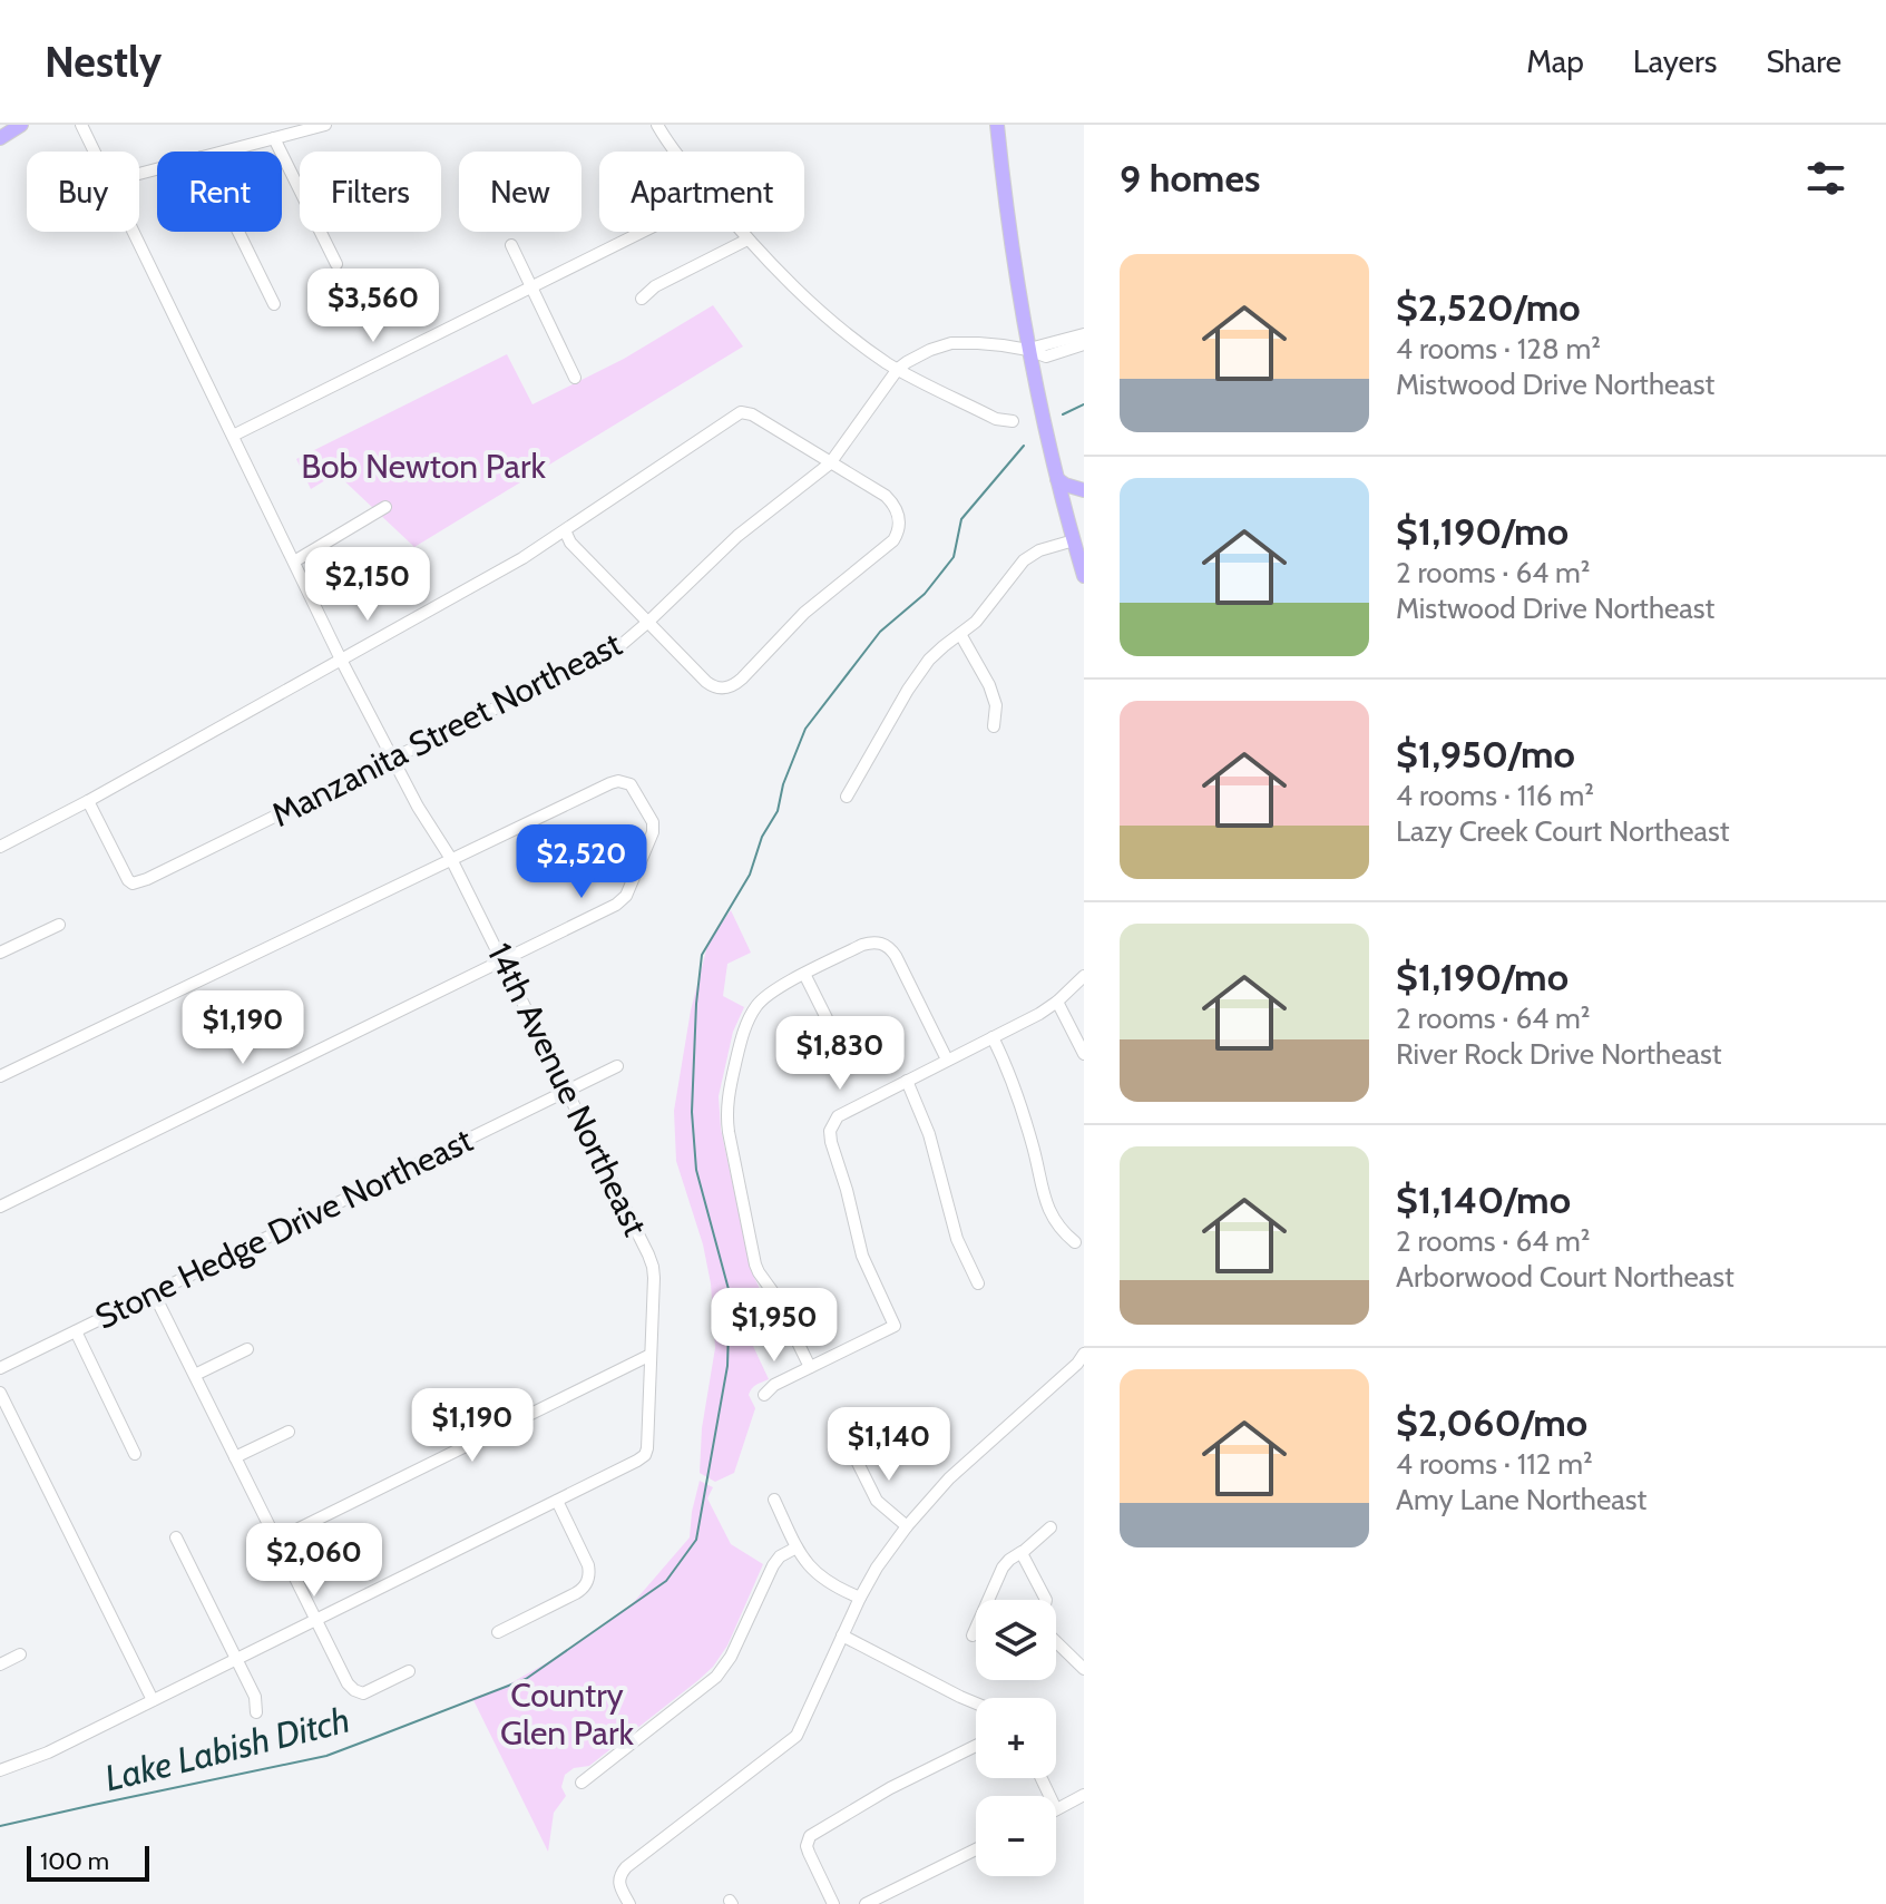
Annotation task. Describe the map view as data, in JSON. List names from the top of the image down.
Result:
{
  "streets": {
    "street": ["Manzanita Street Northeast", "14th Avenue Northeast", "Stone Hedge Drive Northeast"]
  },
  "crossings": [
    ["Manzanita Street Northeast", "14th Avenue Northeast"],
    ["14th Avenue Northeast", "Stone Hedge Drive Northeast"]
  ],
  "water": ["Lake Labish Ditch"],
  "parks": ["Bob Newton Park", "Country Glen Park"],
  "scale_bar": "100 m",
  "page": {
    "header": "Nestly",
    "nav": ["Map", "Layers", "Share"],
    "heading": "9 homes",
    "chip": [
      "Buy",
      "Rent",
      "Filters",
      "New",
      "Apartment"
    ],
    "list": [
      {
        "name": "$2,520/mo",
        "note": "4 rooms · 128 m² · Mistwood Drive Northeast"
      },
      {
        "name": "$1,190/mo",
        "note": "2 rooms · 64 m² · Mistwood Drive Northeast"
      },
      {
        "name": "$1,950/mo",
        "note": "4 rooms · 116 m² · Lazy Creek Court Northeast"
      },
      {
        "name": "$1,190/mo",
        "note": "2 rooms · 64 m² · River Rock Drive Northeast"
      },
      {
        "name": "$1,140/mo",
        "note": "2 rooms · 64 m² · Arborwood Court Northeast"
      },
      {
        "name": "$2,060/mo",
        "note": "4 rooms · 112 m² · Amy Lane Northeast"
      }
    ],
    "price": [
      "$3,560",
      "$2,150",
      "$2,520",
      "$1,190",
      "$1,830",
      "$1,950",
      "$1,190",
      "$1,140",
      "$2,060"
    ],
    "map_buttons": ["+", "−"],
    "scale": "100 m"
  }
}
